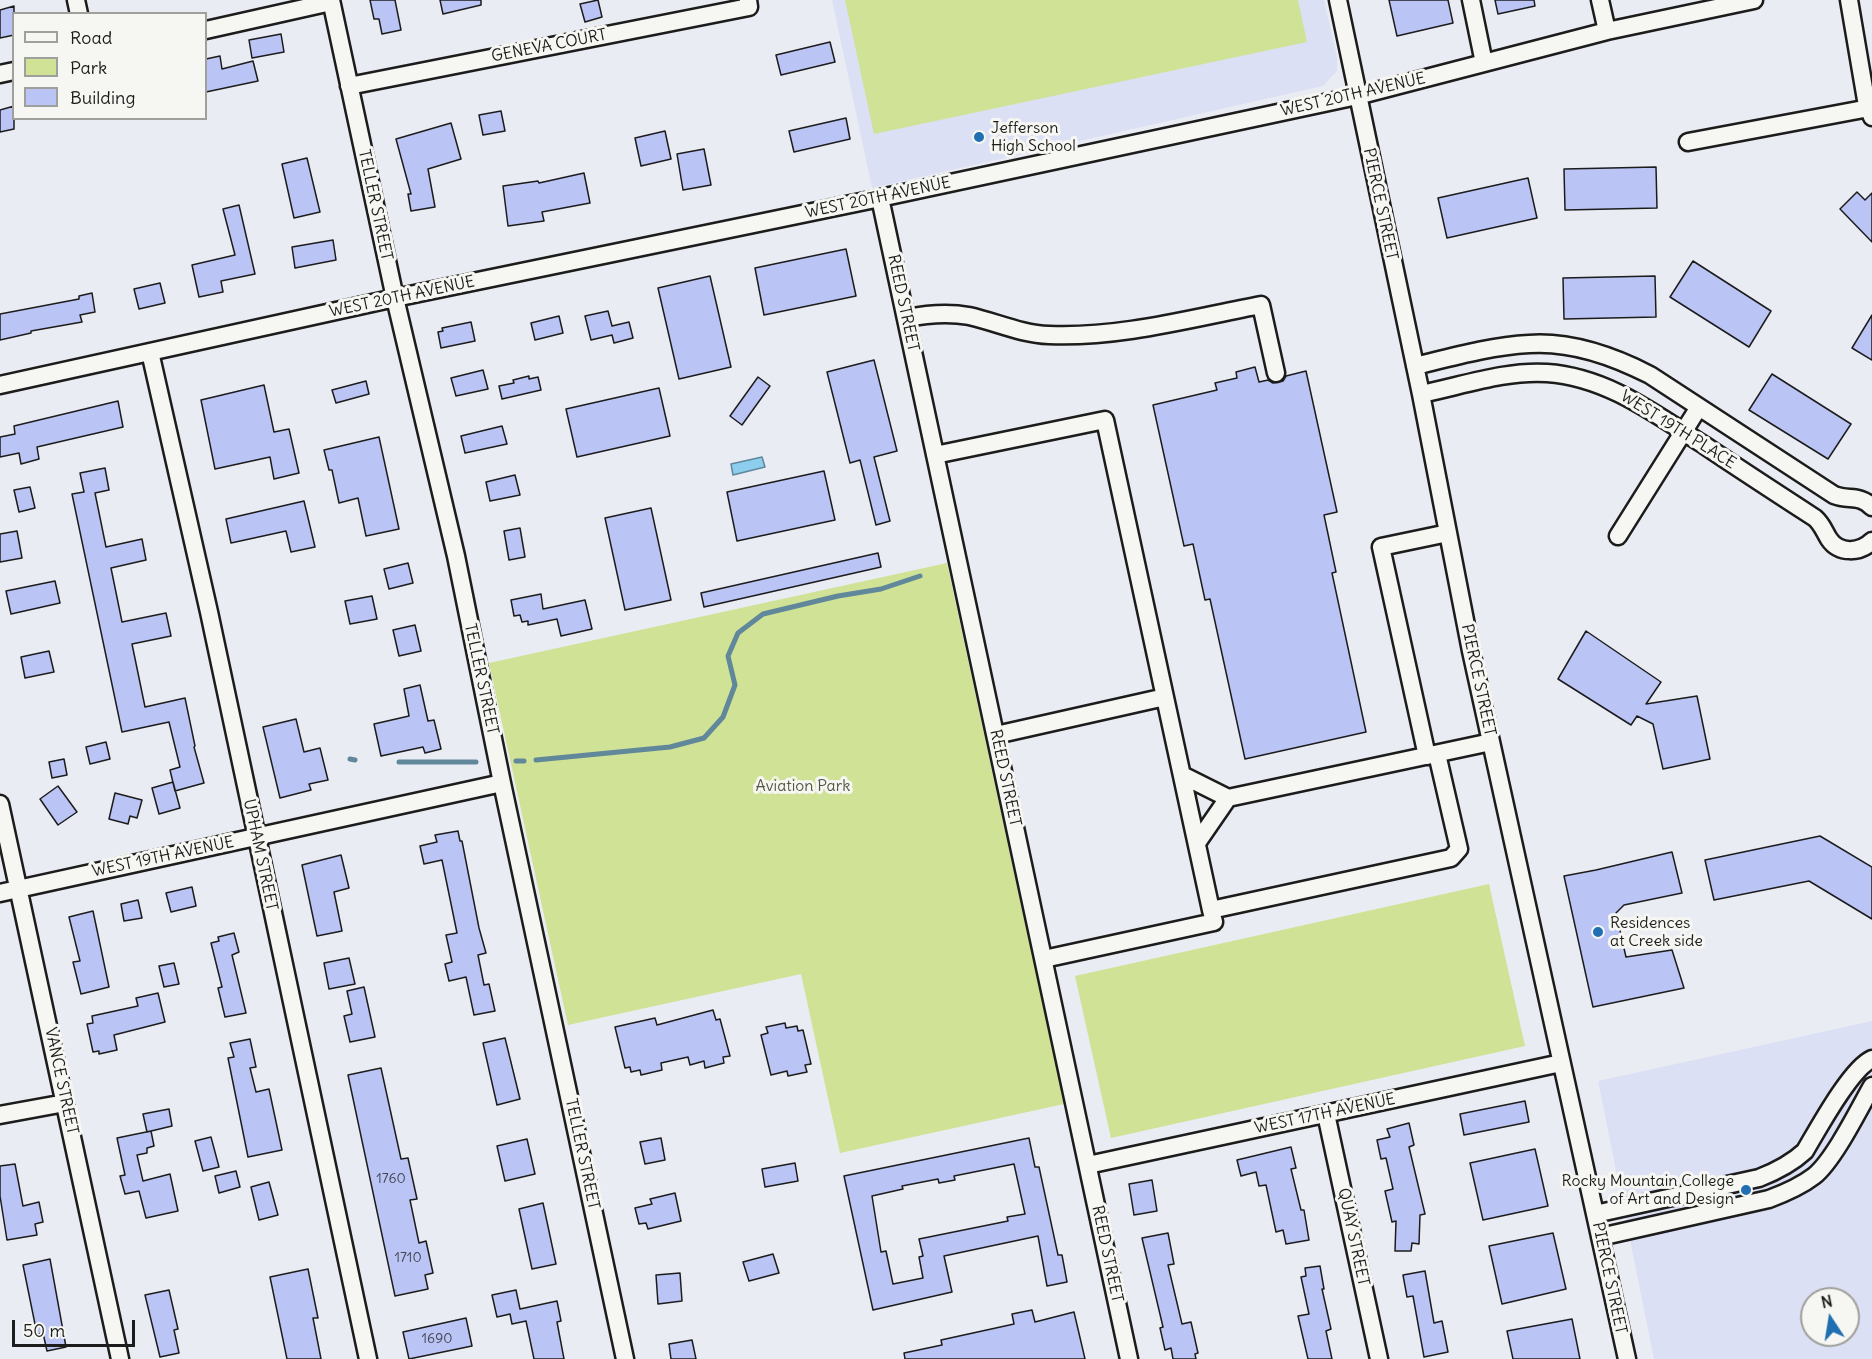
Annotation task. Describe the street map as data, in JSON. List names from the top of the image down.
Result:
{
  "streets": {
    "street": [
      "GENEVA COURT",
      "WEST 20TH AVENUE",
      "PIERCE STREET",
      "TELLER STREET",
      "REED STREET",
      "WEST 19TH PLACE",
      "UPHAM STREET",
      "WEST 19TH AVENUE",
      "VANCE STREET",
      "WEST 17TH AVENUE",
      "QUAY STREET"
    ]
  },
  "crossings": [
    ["GENEVA COURT", "TELLER STREET"],
    ["WEST 20TH AVENUE", "PIERCE STREET"],
    ["WEST 20TH AVENUE", "TELLER STREET"],
    ["WEST 20TH AVENUE", "REED STREET"],
    ["WEST 20TH AVENUE", "UPHAM STREET"],
    ["PIERCE STREET", "WEST 19TH PLACE"],
    ["PIERCE STREET", "WEST 17TH AVENUE"],
    ["TELLER STREET", "WEST 19TH AVENUE"],
    ["REED STREET", "WEST 17TH AVENUE"],
    ["UPHAM STREET", "WEST 19TH AVENUE"],
    ["WEST 19TH AVENUE", "VANCE STREET"],
    ["WEST 17TH AVENUE", "QUAY STREET"]
  ],
  "parks": ["Aviation Park"],
  "places": ["Jefferson High School", "Residences at Creek side", "Rocky Mountain College of Art and Design"],
  "house_numbers": ["1760", "1710", "1690"],
  "legend": ["Road", "Park", "Building"],
  "scale_bar": "50 m",
  "north": "top"
}
